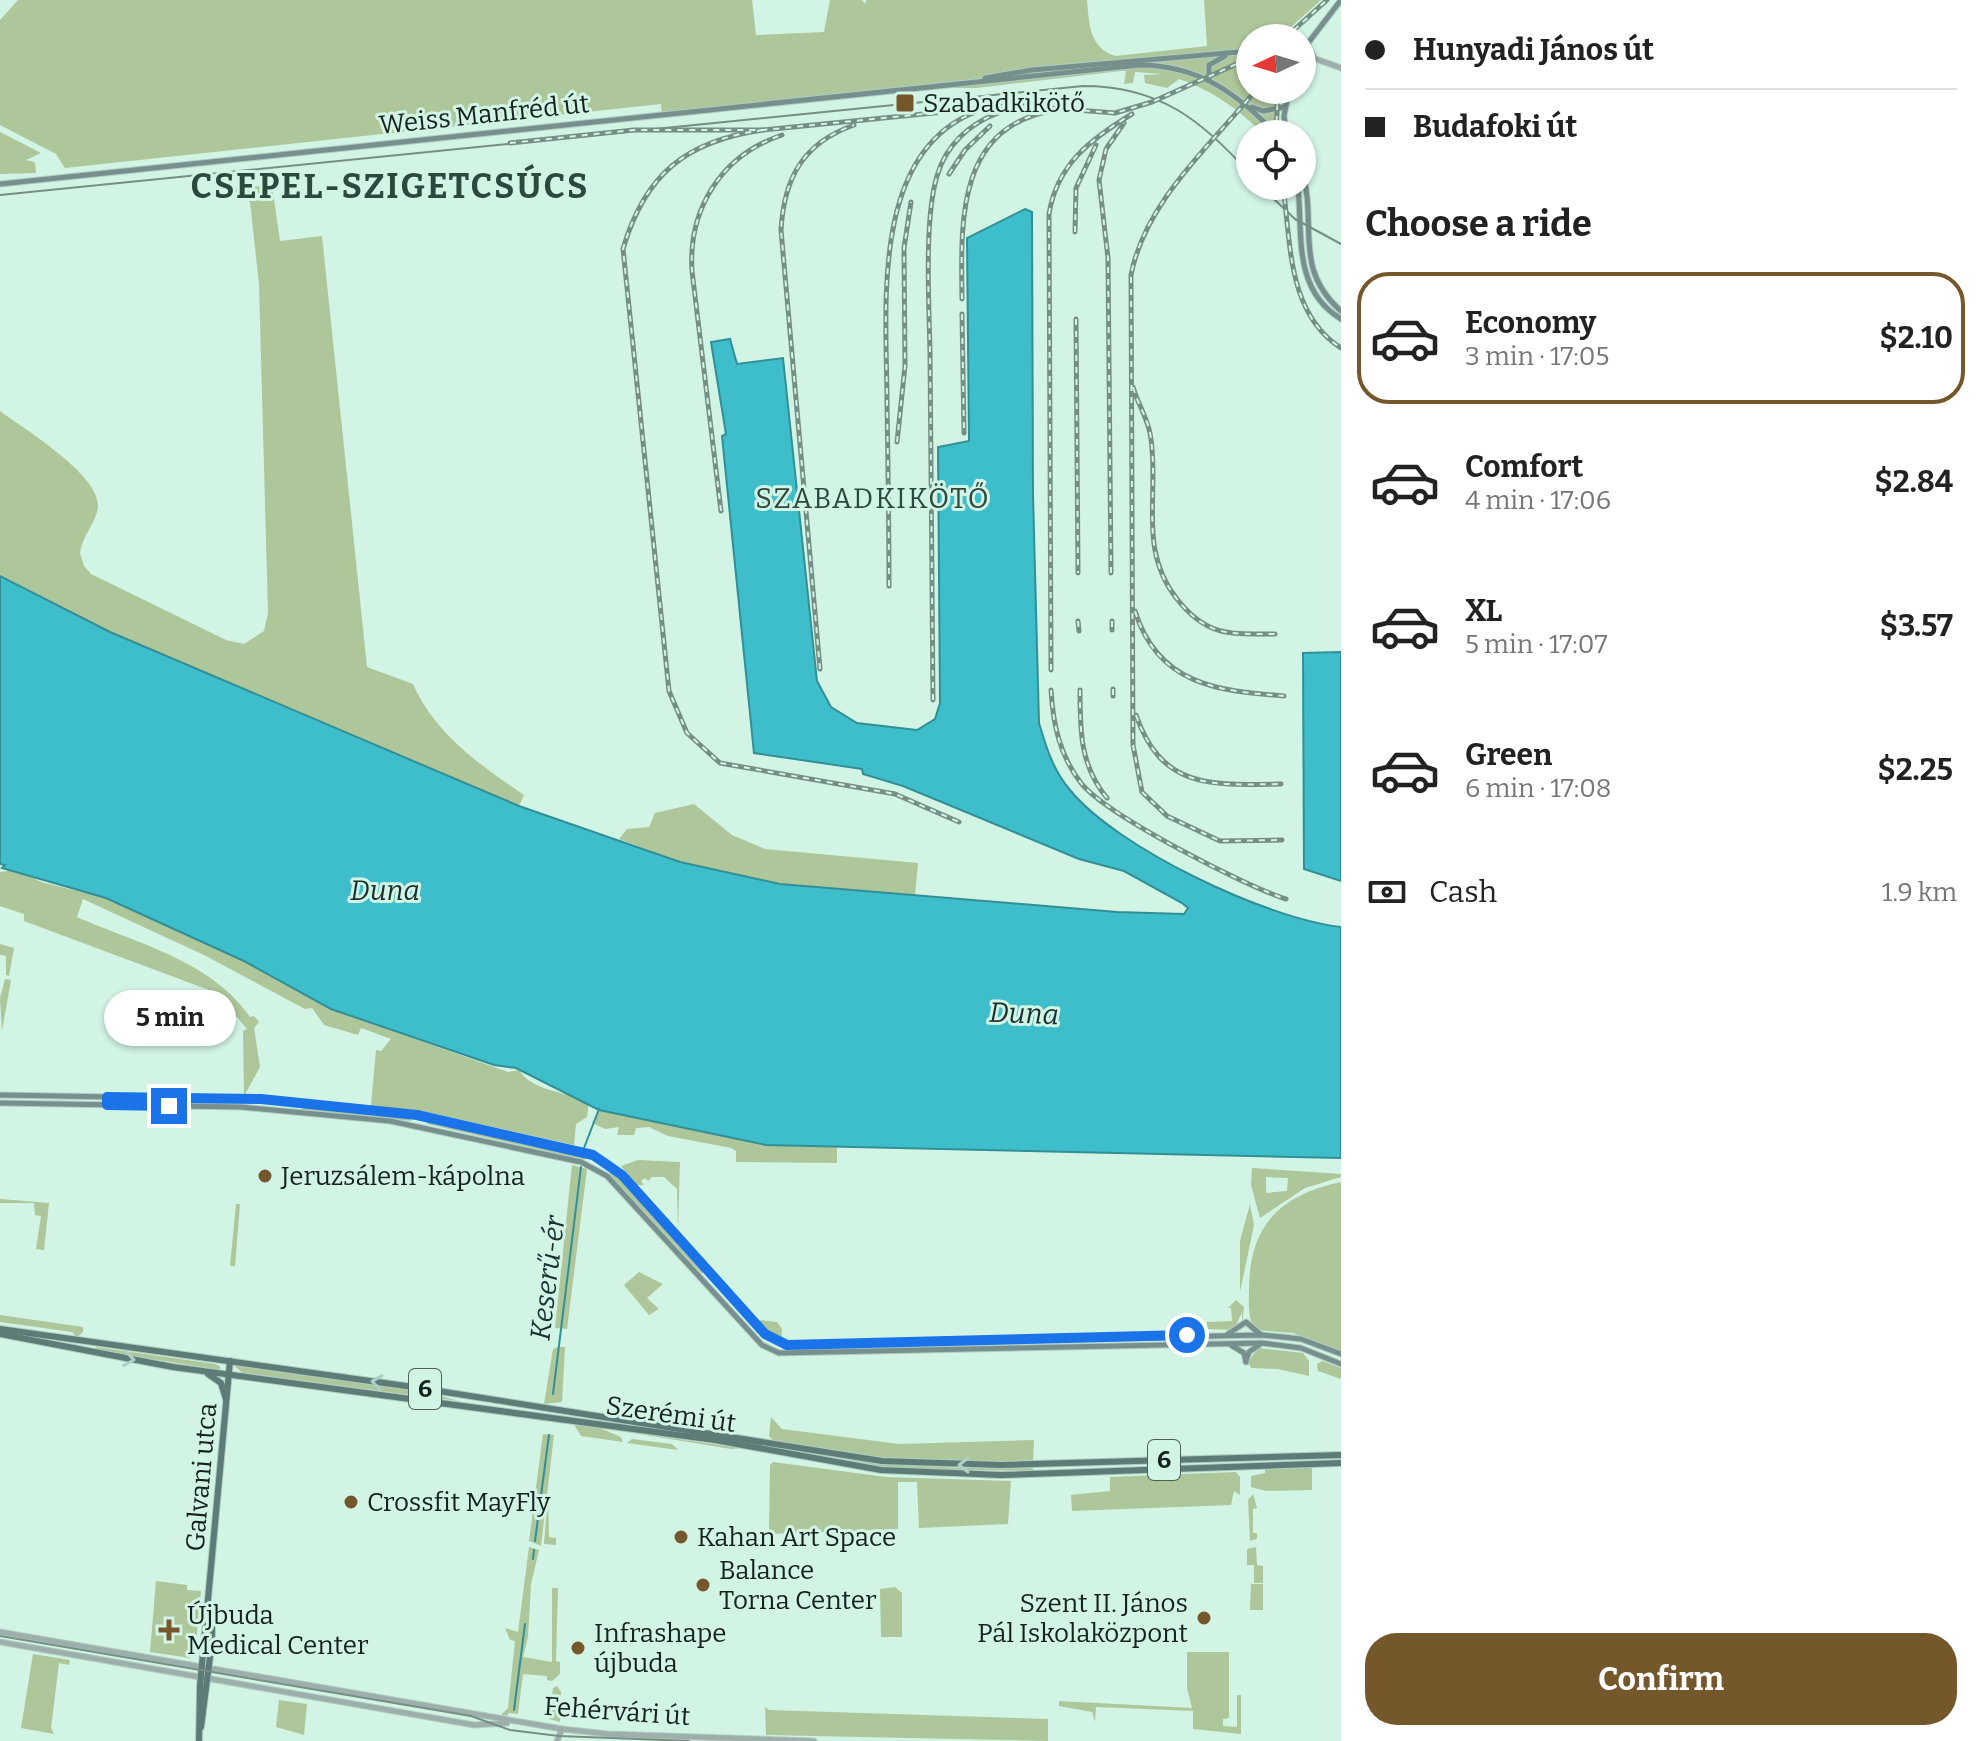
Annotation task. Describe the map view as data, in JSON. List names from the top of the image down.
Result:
{
  "streets": {
    "main road": [
      "Weiss Manfréd út",
      "6",
      "Szerémi út",
      "Galvani utca"
    ],
    "street": ["Fehérvári út"]
  },
  "crossings": [
    ["Szerémi út", "Galvani utca"],
    ["Galvani utca", "Fehérvári út"]
  ],
  "districts": ["CSEPEL-SZIGETCSÚCS", "SZABADKIKÖTŐ"],
  "water": ["Duna", "Keserű-ér"],
  "places": {
    "transit": ["Szabadkikötő"],
    "other": [
      "Jeruzsálem-kápolna",
      "Crossfit MayFly",
      "Kahan Art Space",
      "Balance Torna Center",
      "Szent II. János Pál Iskolaközpont",
      "Infrashape újbuda"
    ],
    "health": ["Újbuda Medical Center"]
  },
  "north": "left",
  "page": {
    "banner": ["Hunyadi János út", "Budafoki út"],
    "heading": "Choose a ride",
    "list": [
      {
        "name": "Economy",
        "note": "3 min · 17:05",
        "value": "$2.10"
      },
      {
        "name": "Comfort",
        "note": "4 min · 17:06",
        "value": "$2.84"
      },
      {
        "name": "XL",
        "note": "5 min · 17:07",
        "value": "$3.57"
      },
      {
        "name": "Green",
        "note": "6 min · 17:08",
        "value": "$2.25"
      }
    ],
    "pay": ["Cash", "1.9 km"],
    "bubble": "5 min",
    "buttons": "Confirm"
  }
}
